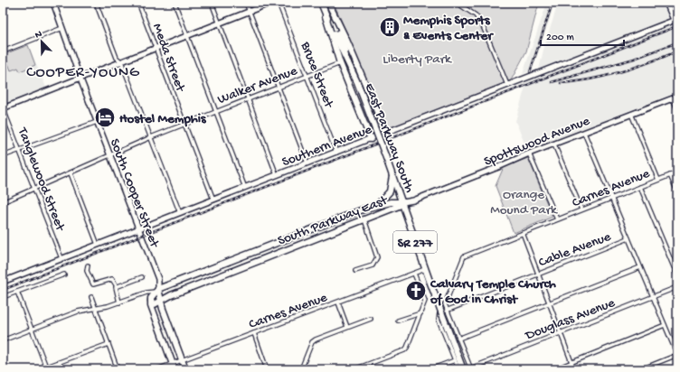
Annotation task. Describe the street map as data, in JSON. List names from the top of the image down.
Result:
{
  "streets": {
    "main road": [
      "East Parkway South",
      "Spottswood Avenue",
      "Southern Avenue",
      "South Cooper Street",
      "South Parkway East",
      "SR 277"
    ],
    "street": [
      "Meda Street",
      "Bruce Street",
      "Walker Avenue",
      "Tanglewood Street",
      "Carnes Avenue",
      "Cable Avenue",
      "Douglass Avenue"
    ]
  },
  "crossings": [
    ["Meda Street", "Walker Avenue"],
    ["Meda Street", "Southern Avenue"],
    ["Bruce Street", "Walker Avenue"],
    ["Bruce Street", "Southern Avenue"],
    ["Walker Avenue", "Tanglewood Street"],
    ["Walker Avenue", "South Cooper Street"],
    ["East Parkway South", "Spottswood Avenue"],
    ["East Parkway South", "South Parkway East"],
    ["East Parkway South", "SR 277"],
    ["Spottswood Avenue", "South Parkway East"],
    ["Spottswood Avenue", "SR 277"],
    ["Southern Avenue", "Tanglewood Street"],
    ["Southern Avenue", "South Cooper Street"],
    ["Carnes Avenue", "SR 277"],
    ["Carnes Avenue", "Cable Avenue"],
    ["South Cooper Street", "South Parkway East"],
    ["South Parkway East", "SR 277"]
  ],
  "districts": ["COOPER-YOUNG"],
  "parks": ["Liberty Park", "Orange Mound Park"],
  "places": {
    "building": ["Memphis Sports & Events Center"],
    "hotel": ["Hostel Memphis"],
    "church": ["Calvary Temple Church of God in Christ"]
  },
  "scale_bar": "200 m",
  "north": "top left"
}
